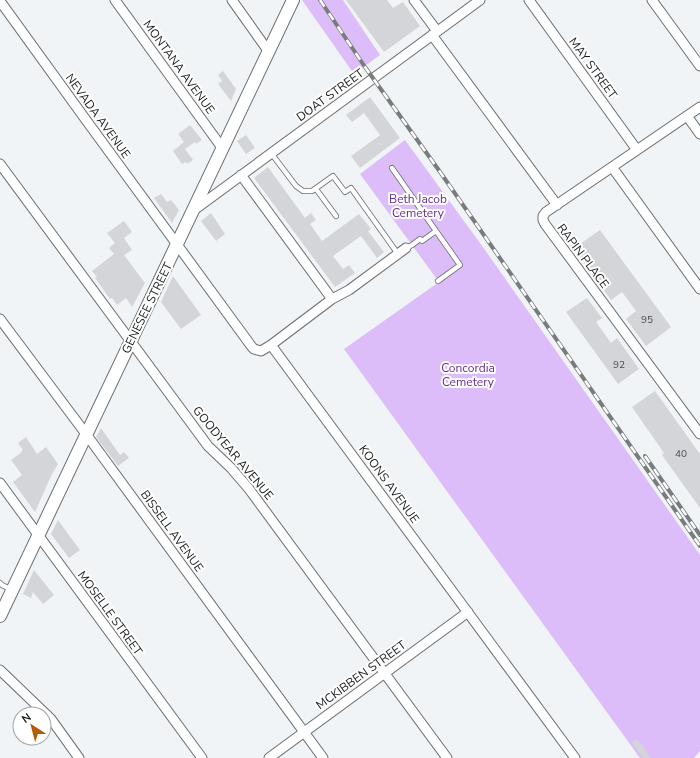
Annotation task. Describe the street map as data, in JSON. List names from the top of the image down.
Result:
{
  "streets": {
    "main road": ["GENESEE STREET"],
    "street": [
      "MONTANA AVENUE",
      "MAY STREET",
      "DOAT STREET",
      "NEVADA AVENUE",
      "RAPIN PLACE",
      "GOODYEAR AVENUE",
      "KOONS AVENUE",
      "BISSELL AVENUE",
      "MOSELLE STREET",
      "MCKIBBEN STREET"
    ]
  },
  "crossings": [
    ["MONTANA AVENUE", "GENESEE STREET"],
    ["DOAT STREET", "GENESEE STREET"],
    ["NEVADA AVENUE", "GENESEE STREET"],
    ["GENESEE STREET", "GOODYEAR AVENUE"],
    ["GENESEE STREET", "BISSELL AVENUE"],
    ["GENESEE STREET", "MOSELLE STREET"],
    ["GOODYEAR AVENUE", "MCKIBBEN STREET"],
    ["KOONS AVENUE", "MCKIBBEN STREET"],
    ["BISSELL AVENUE", "MCKIBBEN STREET"]
  ],
  "parks": ["Beth Jacob Cemetery", "Concordia Cemetery"],
  "house_numbers": ["95", "92", "40"],
  "north": "top left"
}
